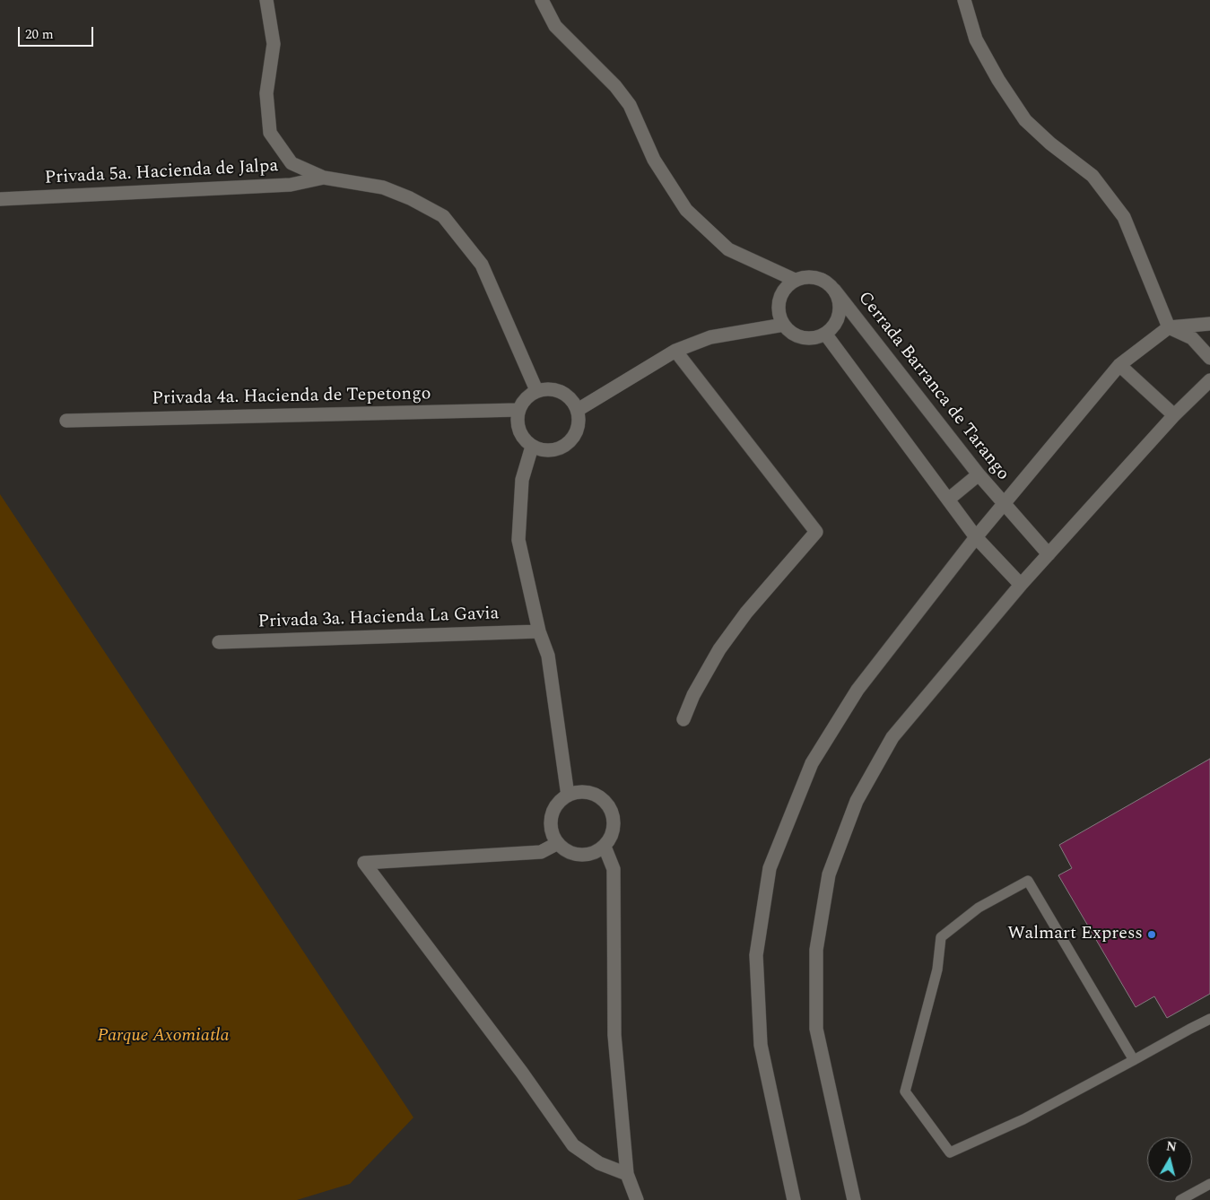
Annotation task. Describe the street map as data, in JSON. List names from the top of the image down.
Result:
{
  "streets": {
    "street": [
      "Privada 5a. Hacienda de Jalpa",
      "Cerrada Barranca de Tarango",
      "Privada 4a. Hacienda de Tepetongo",
      "Privada 3a. Hacienda La Gavia"
    ]
  },
  "parks": ["Parque Axomiatla"],
  "places": ["Walmart Express"],
  "scale_bar": "20 m",
  "north": "top"
}
